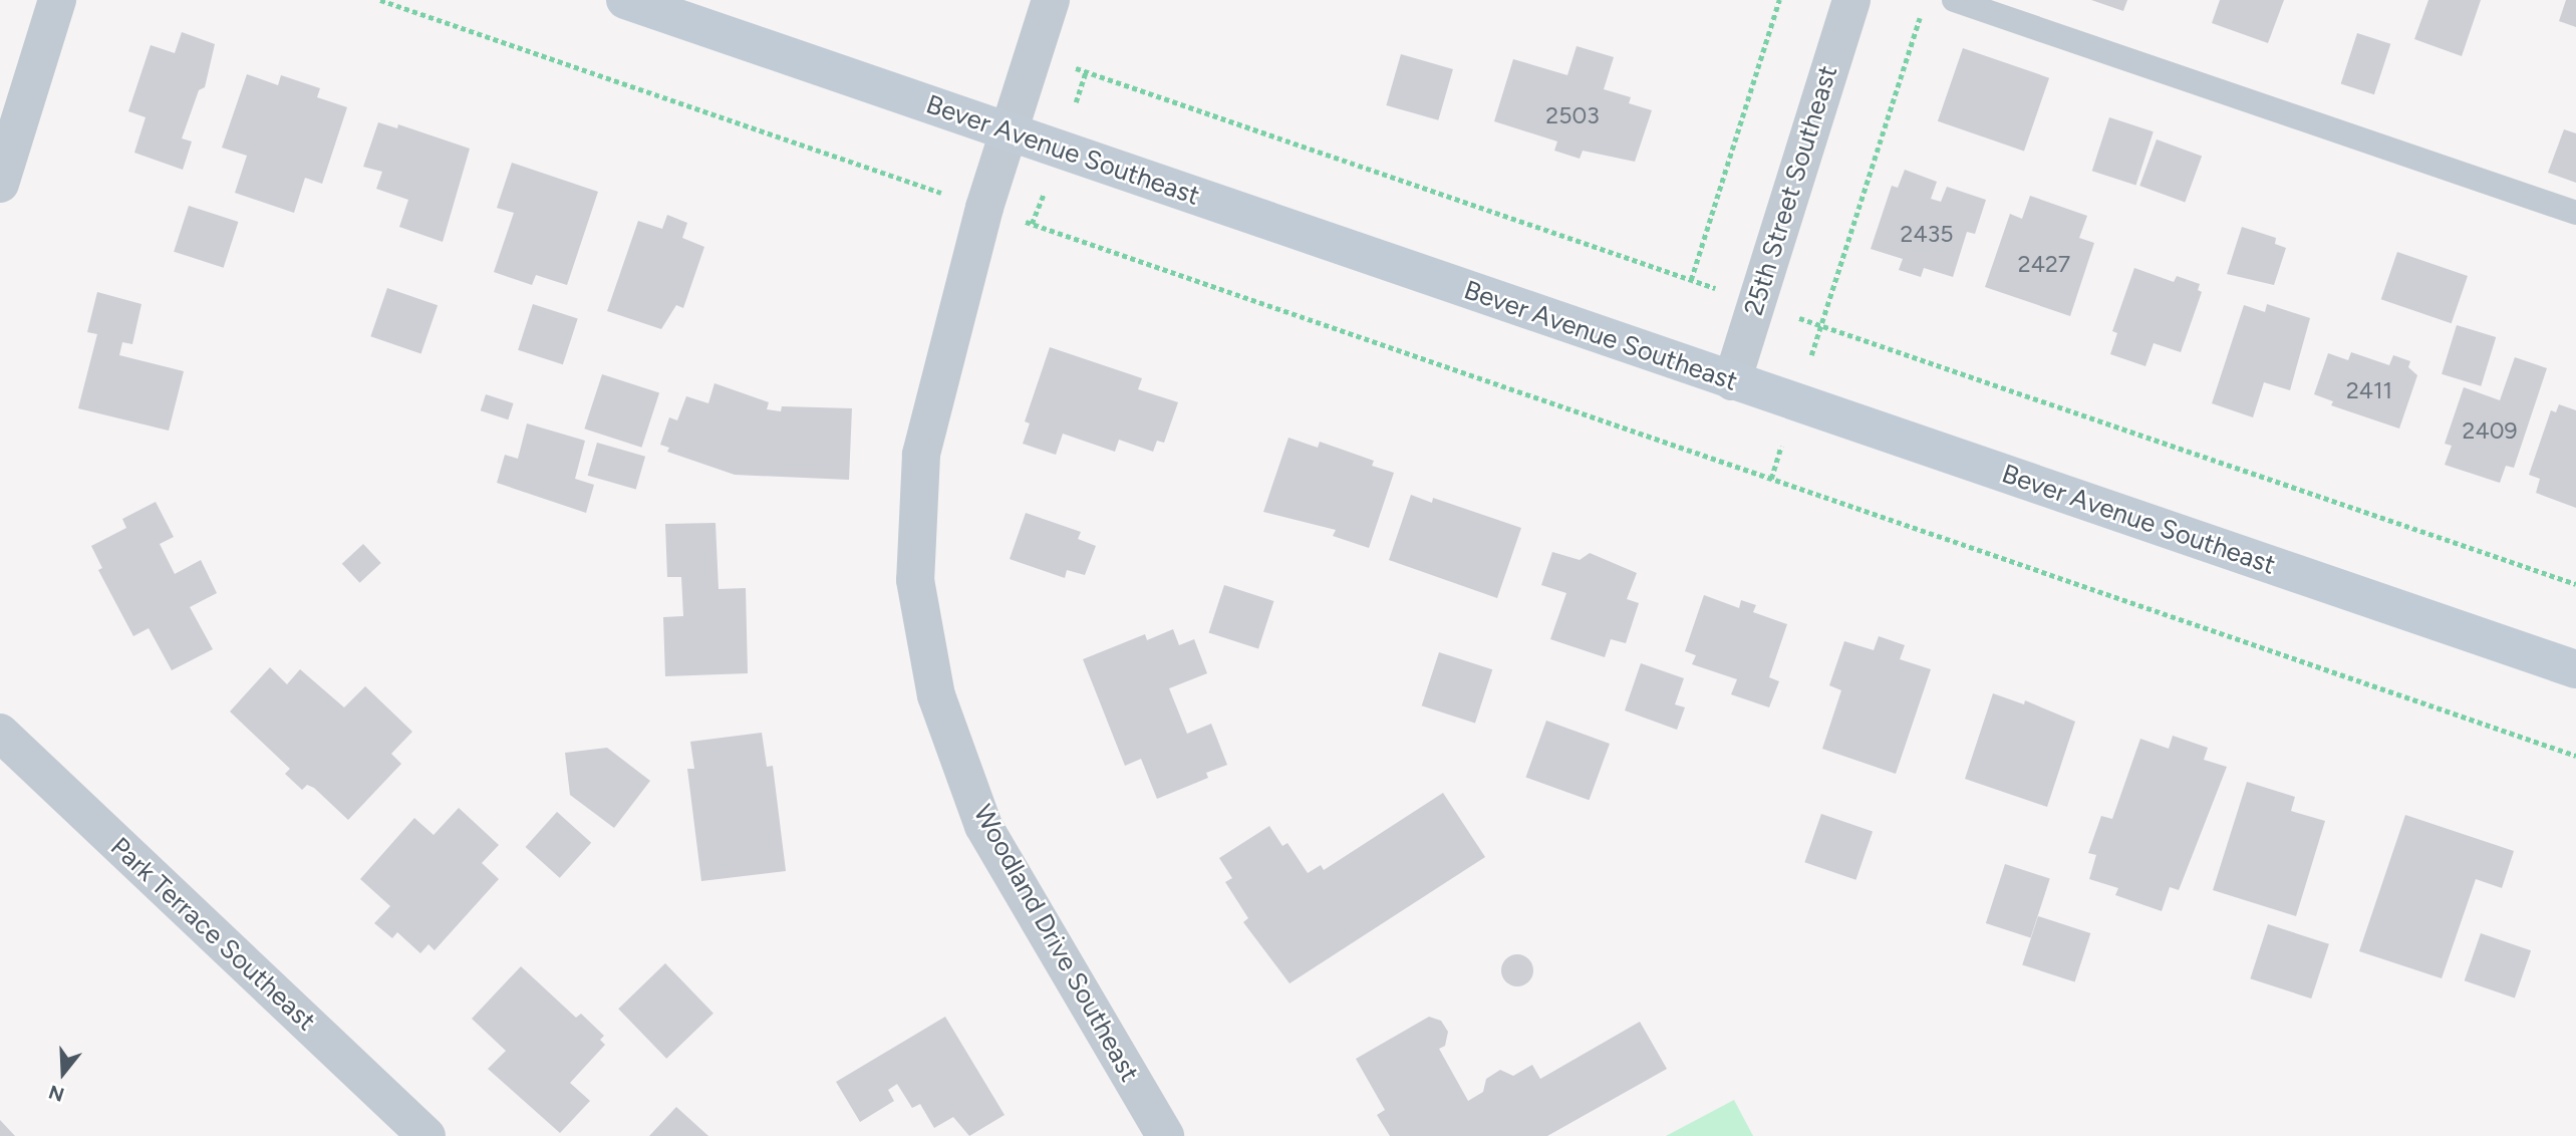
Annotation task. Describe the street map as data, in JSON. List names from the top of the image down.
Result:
{
  "streets": {
    "street": [
      "Bever Avenue Southeast",
      "25th Street Southeast",
      "Park Terrace Southeast",
      "Woodland Drive Southeast"
    ]
  },
  "crossings": [
    ["Bever Avenue Southeast", "25th Street Southeast"],
    ["Bever Avenue Southeast", "Woodland Drive Southeast"]
  ],
  "house_numbers": [
    "2503",
    "2435",
    "2427",
    "2411",
    "2409"
  ],
  "north": "bottom"
}
